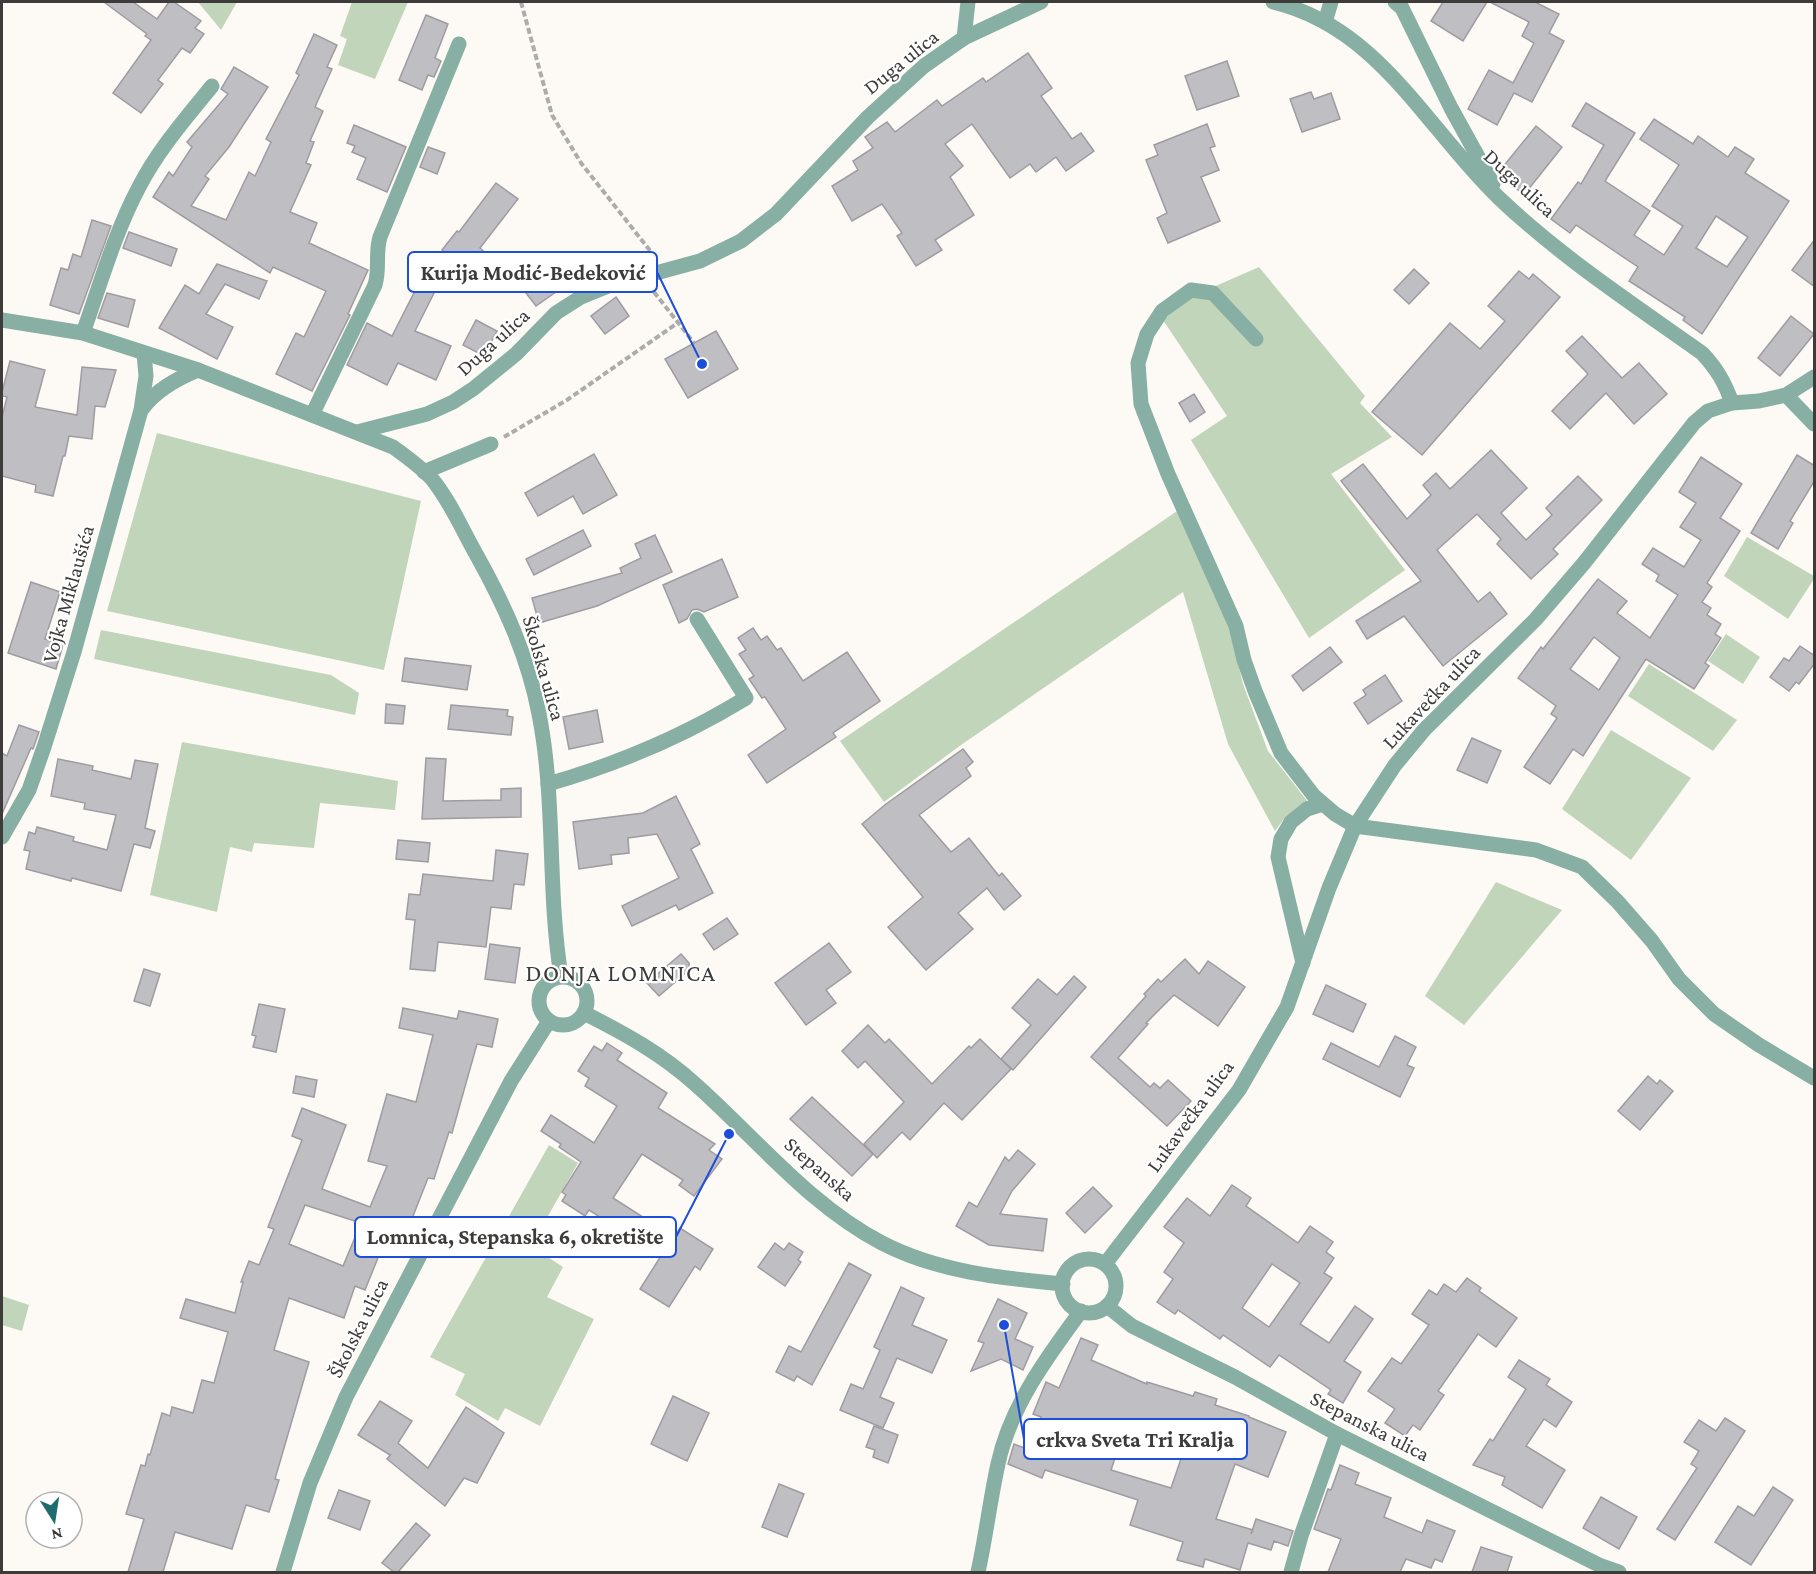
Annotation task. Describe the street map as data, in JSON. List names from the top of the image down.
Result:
{
  "streets": {
    "street": [
      "Duga ulica",
      "Vojka Miklaušića",
      "Školska ulica",
      "Lukavečka ulica",
      "Stepanska",
      "Stepanska ulica"
    ]
  },
  "crossings": [
    ["Duga ulica", "Školska ulica"],
    ["Duga ulica", "Lukavečka ulica"],
    ["Školska ulica", "Stepanska"],
    ["Lukavečka ulica", "Stepanska"],
    ["Lukavečka ulica", "Stepanska ulica"],
    ["Stepanska", "Stepanska ulica"]
  ],
  "districts": ["DONJA LOMNICA"],
  "places": ["Kurija Modić-Bedeković", "Lomnica, Stepanska 6, okretište", "crkva Sveta Tri Kralja"],
  "north": "bottom"
}
